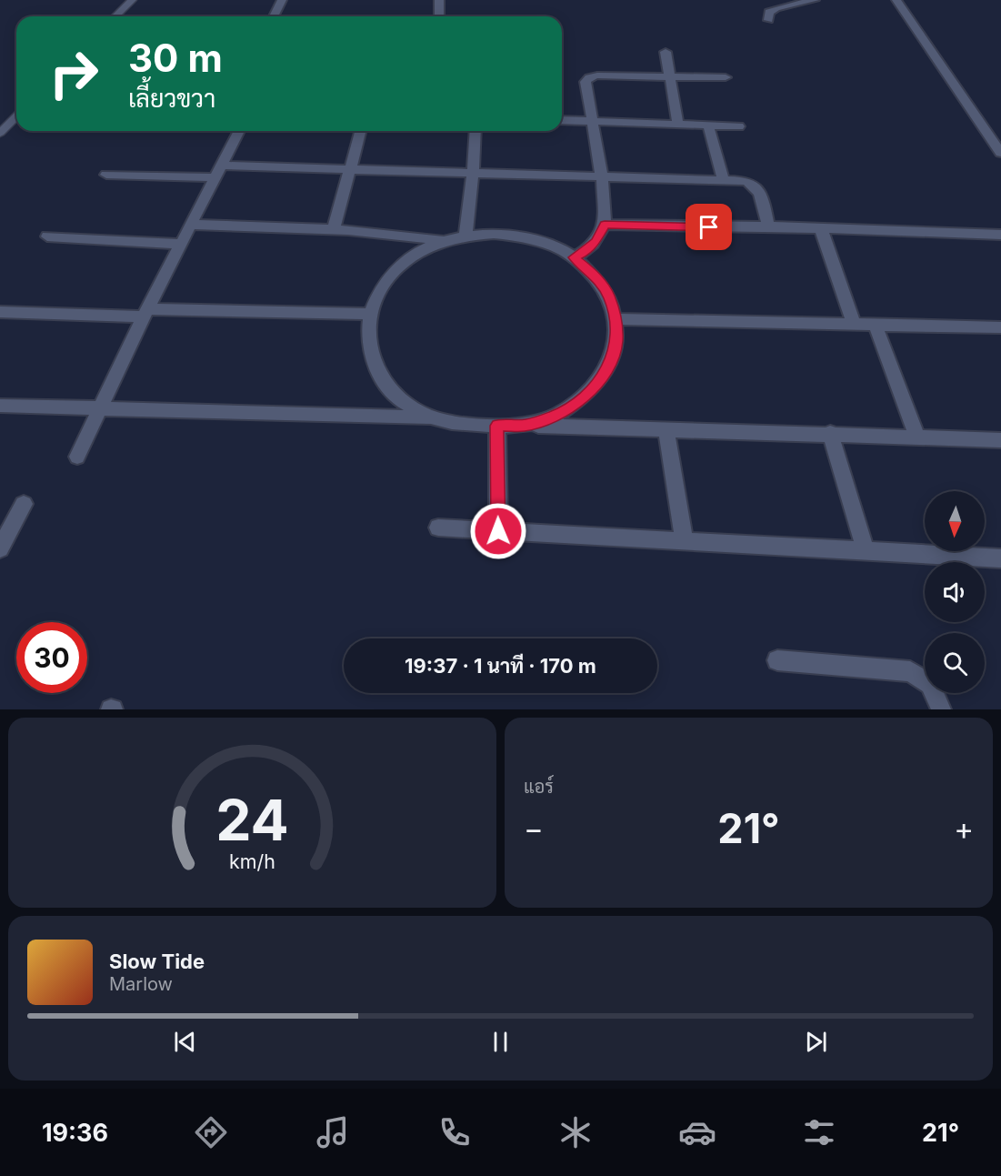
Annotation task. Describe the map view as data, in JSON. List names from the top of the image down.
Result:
{
  "north": "bottom",
  "page": {
    "turn": ["30 m", "เลี้ยวขวา"],
    "limit": "30",
    "trip": "19:37 · 1 นาที · 170 m",
    "tile": "แอร์",
    "heat": ["−", "21°", "+"],
    "song": ["Slow Tide", "Marlow"],
    "tabs": ["19:36", "21°"],
    "gauge": ["24", "km/h"]
  }
}
